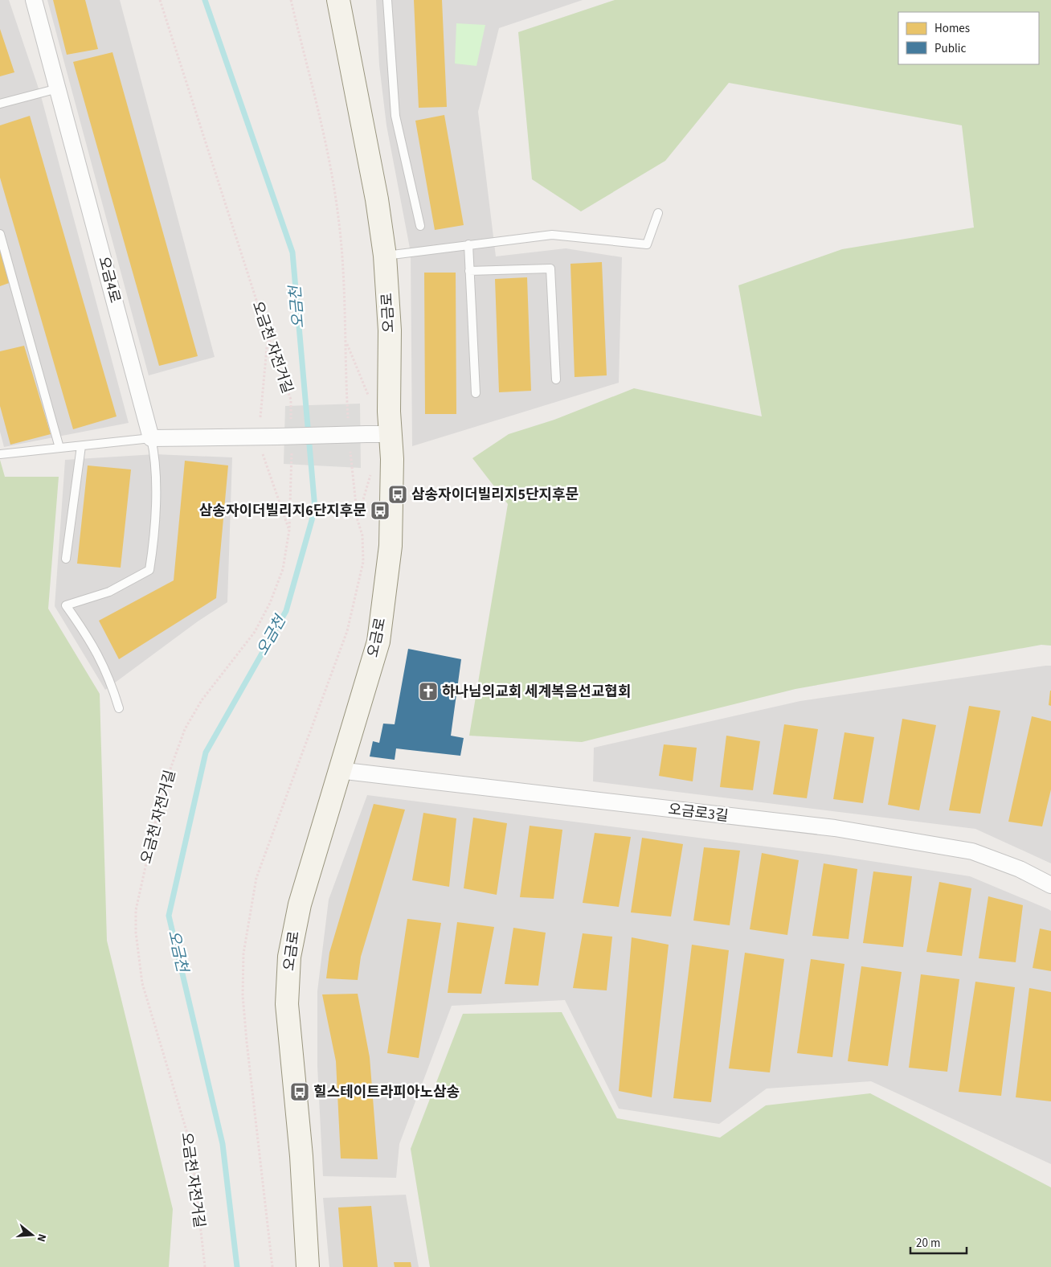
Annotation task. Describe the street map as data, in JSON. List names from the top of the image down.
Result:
{
  "streets": {
    "street": ["오금4로", "오금로", "오금로3길"],
    "path": ["오금천 자전거길"]
  },
  "crossings": [
    ["오금로", "오금로3길"]
  ],
  "water": ["오금천"],
  "places": {
    "bus stop": ["삼송자이더빌리지5단지후문", "삼송자이더빌리지6단지후문", "힐스테이트라피아노삼송"],
    "church": ["하나님의교회 세계복음선교협회"]
  },
  "legend": ["Homes", "Public"],
  "scale_bar": "20 m",
  "north": "right"
}
